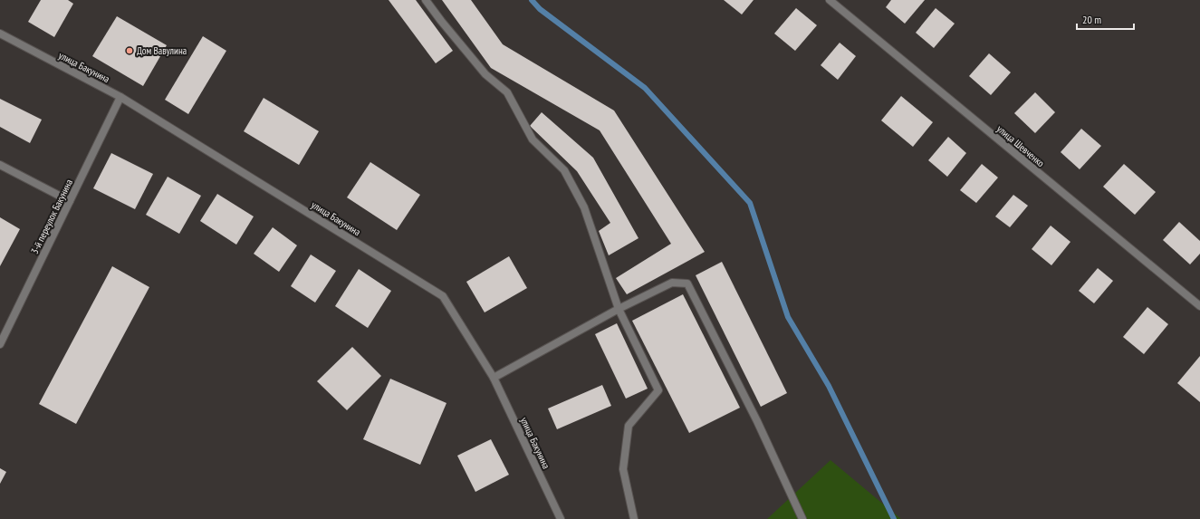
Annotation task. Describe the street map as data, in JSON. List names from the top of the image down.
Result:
{
  "streets": {
    "street": ["улица Бакунина", "улица Шевченко", "3-й переулок Бакунина"]
  },
  "crossings": [
    ["улица Бакунина", "3-й переулок Бакунина"]
  ],
  "places": ["Дом Вавулина"],
  "scale_bar": "20 m"
}
